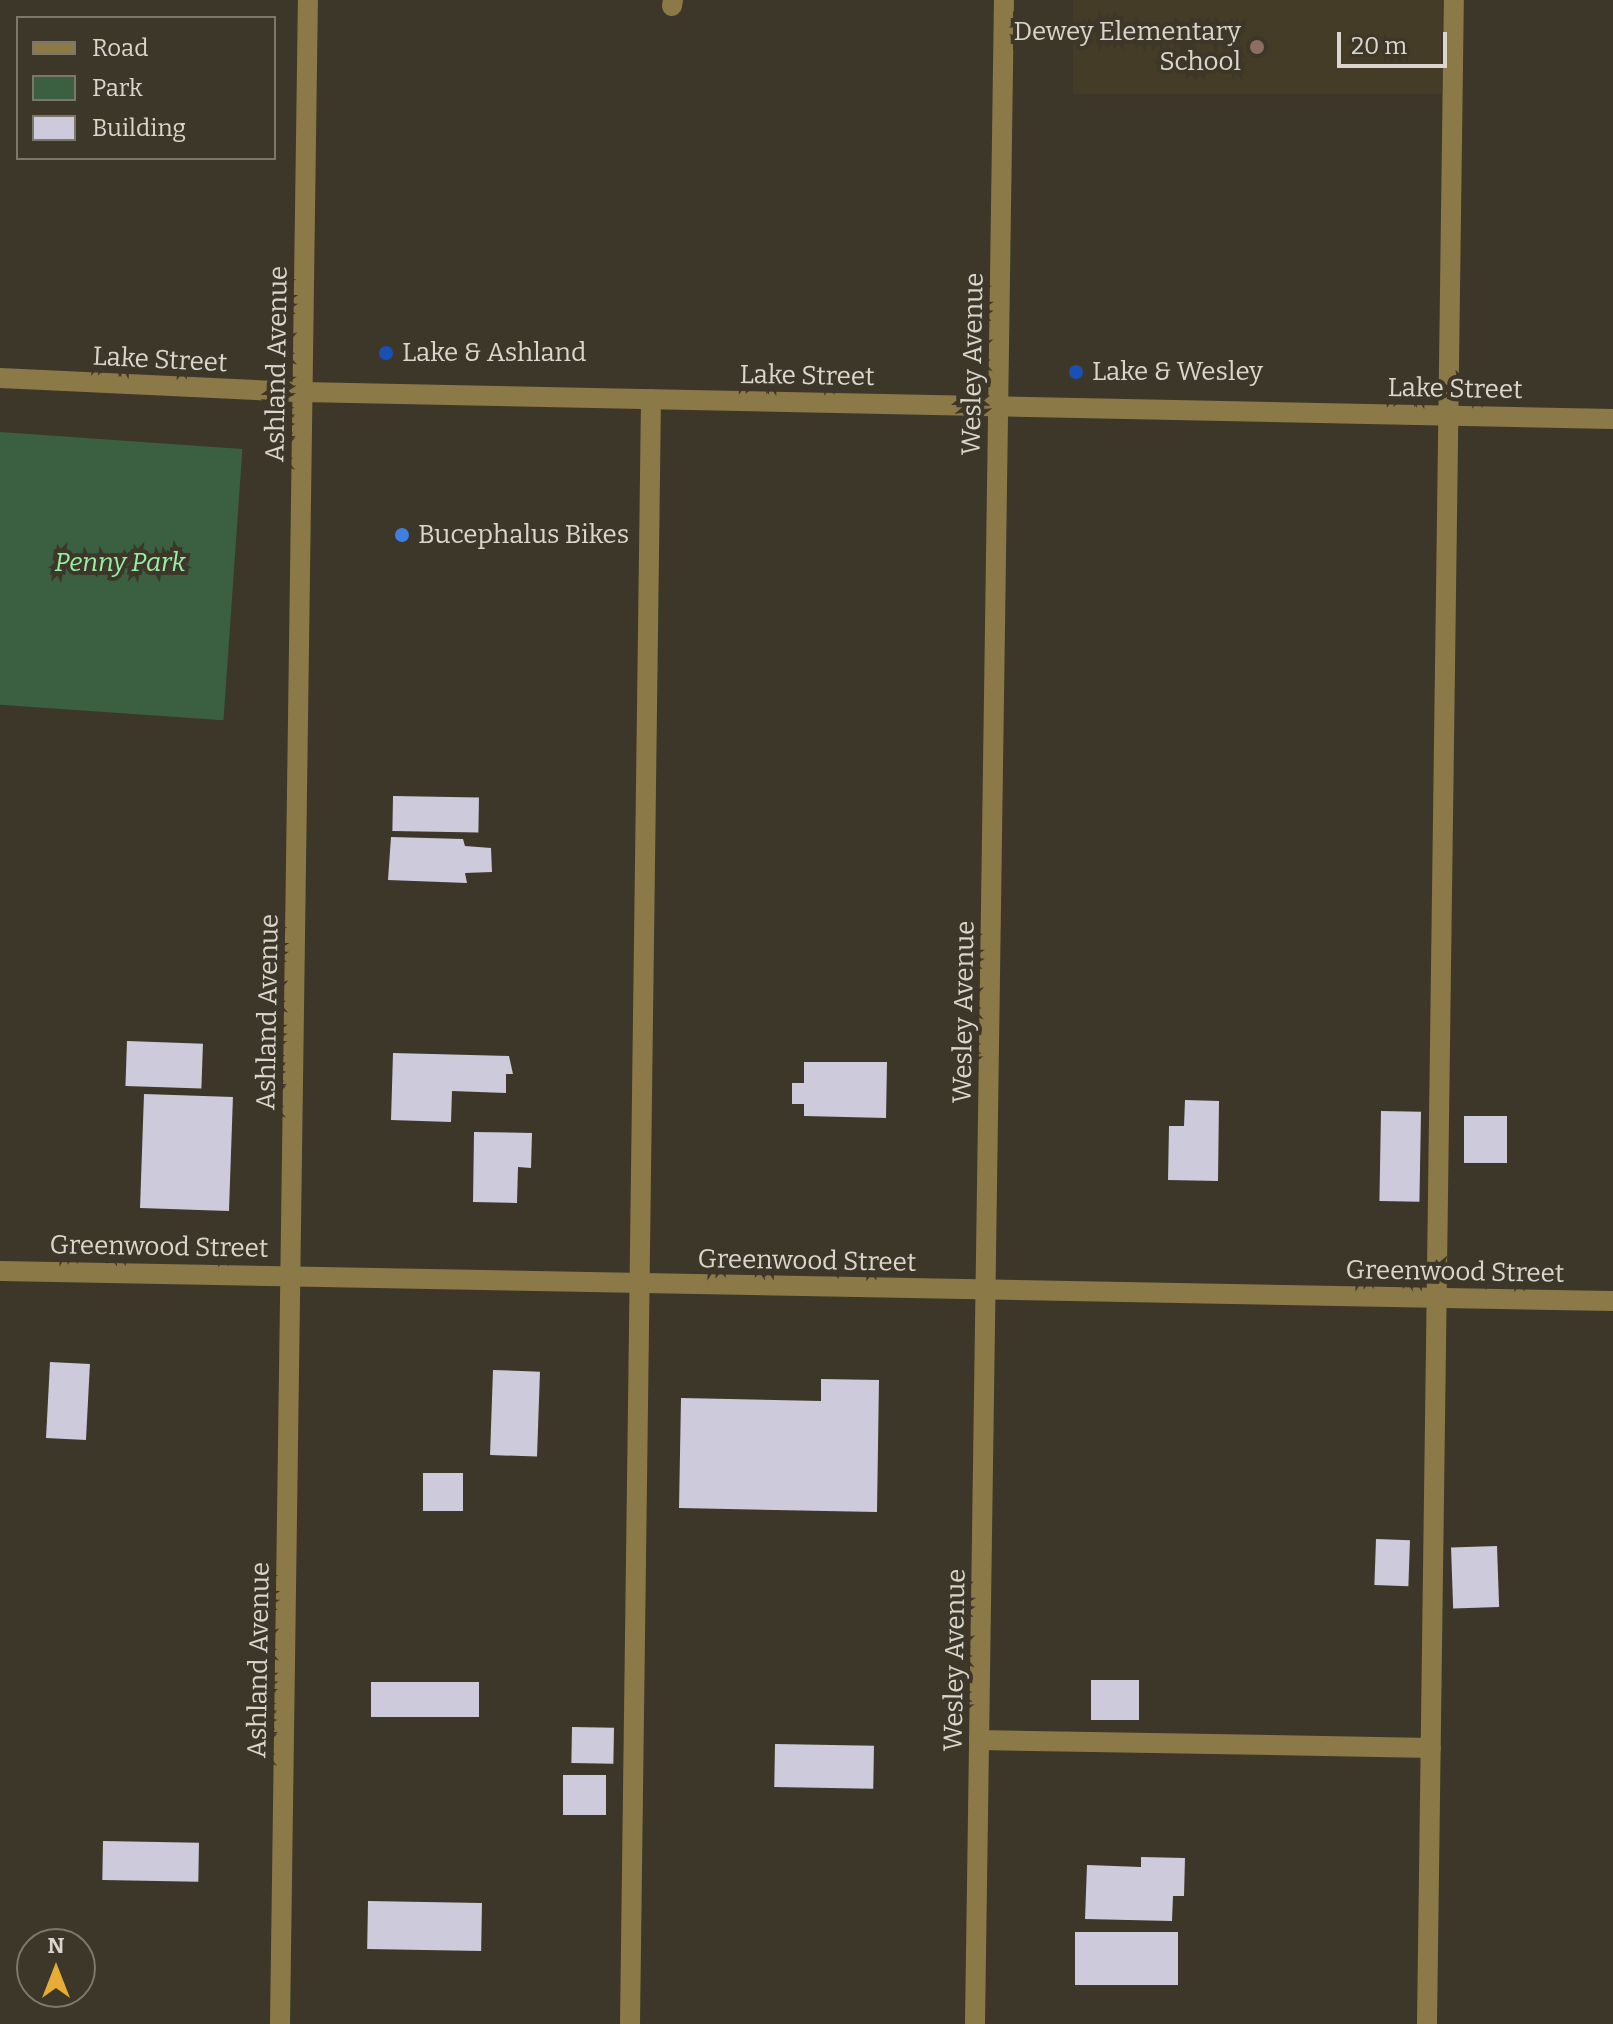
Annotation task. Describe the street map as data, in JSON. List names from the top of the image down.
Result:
{
  "streets": {
    "street": [
      "Lake Street",
      "Ashland Avenue",
      "Wesley Avenue",
      "Greenwood Street"
    ]
  },
  "crossings": [
    ["Lake Street", "Ashland Avenue"],
    ["Lake Street", "Wesley Avenue"],
    ["Ashland Avenue", "Greenwood Street"],
    ["Wesley Avenue", "Greenwood Street"]
  ],
  "parks": ["Penny Park"],
  "places": [
    "Dewey Elementary School",
    "Lake & Ashland",
    "Lake & Wesley",
    "Bucephalus Bikes"
  ],
  "legend": ["Road", "Park", "Building"],
  "scale_bar": "20 m",
  "north": "top"
}
